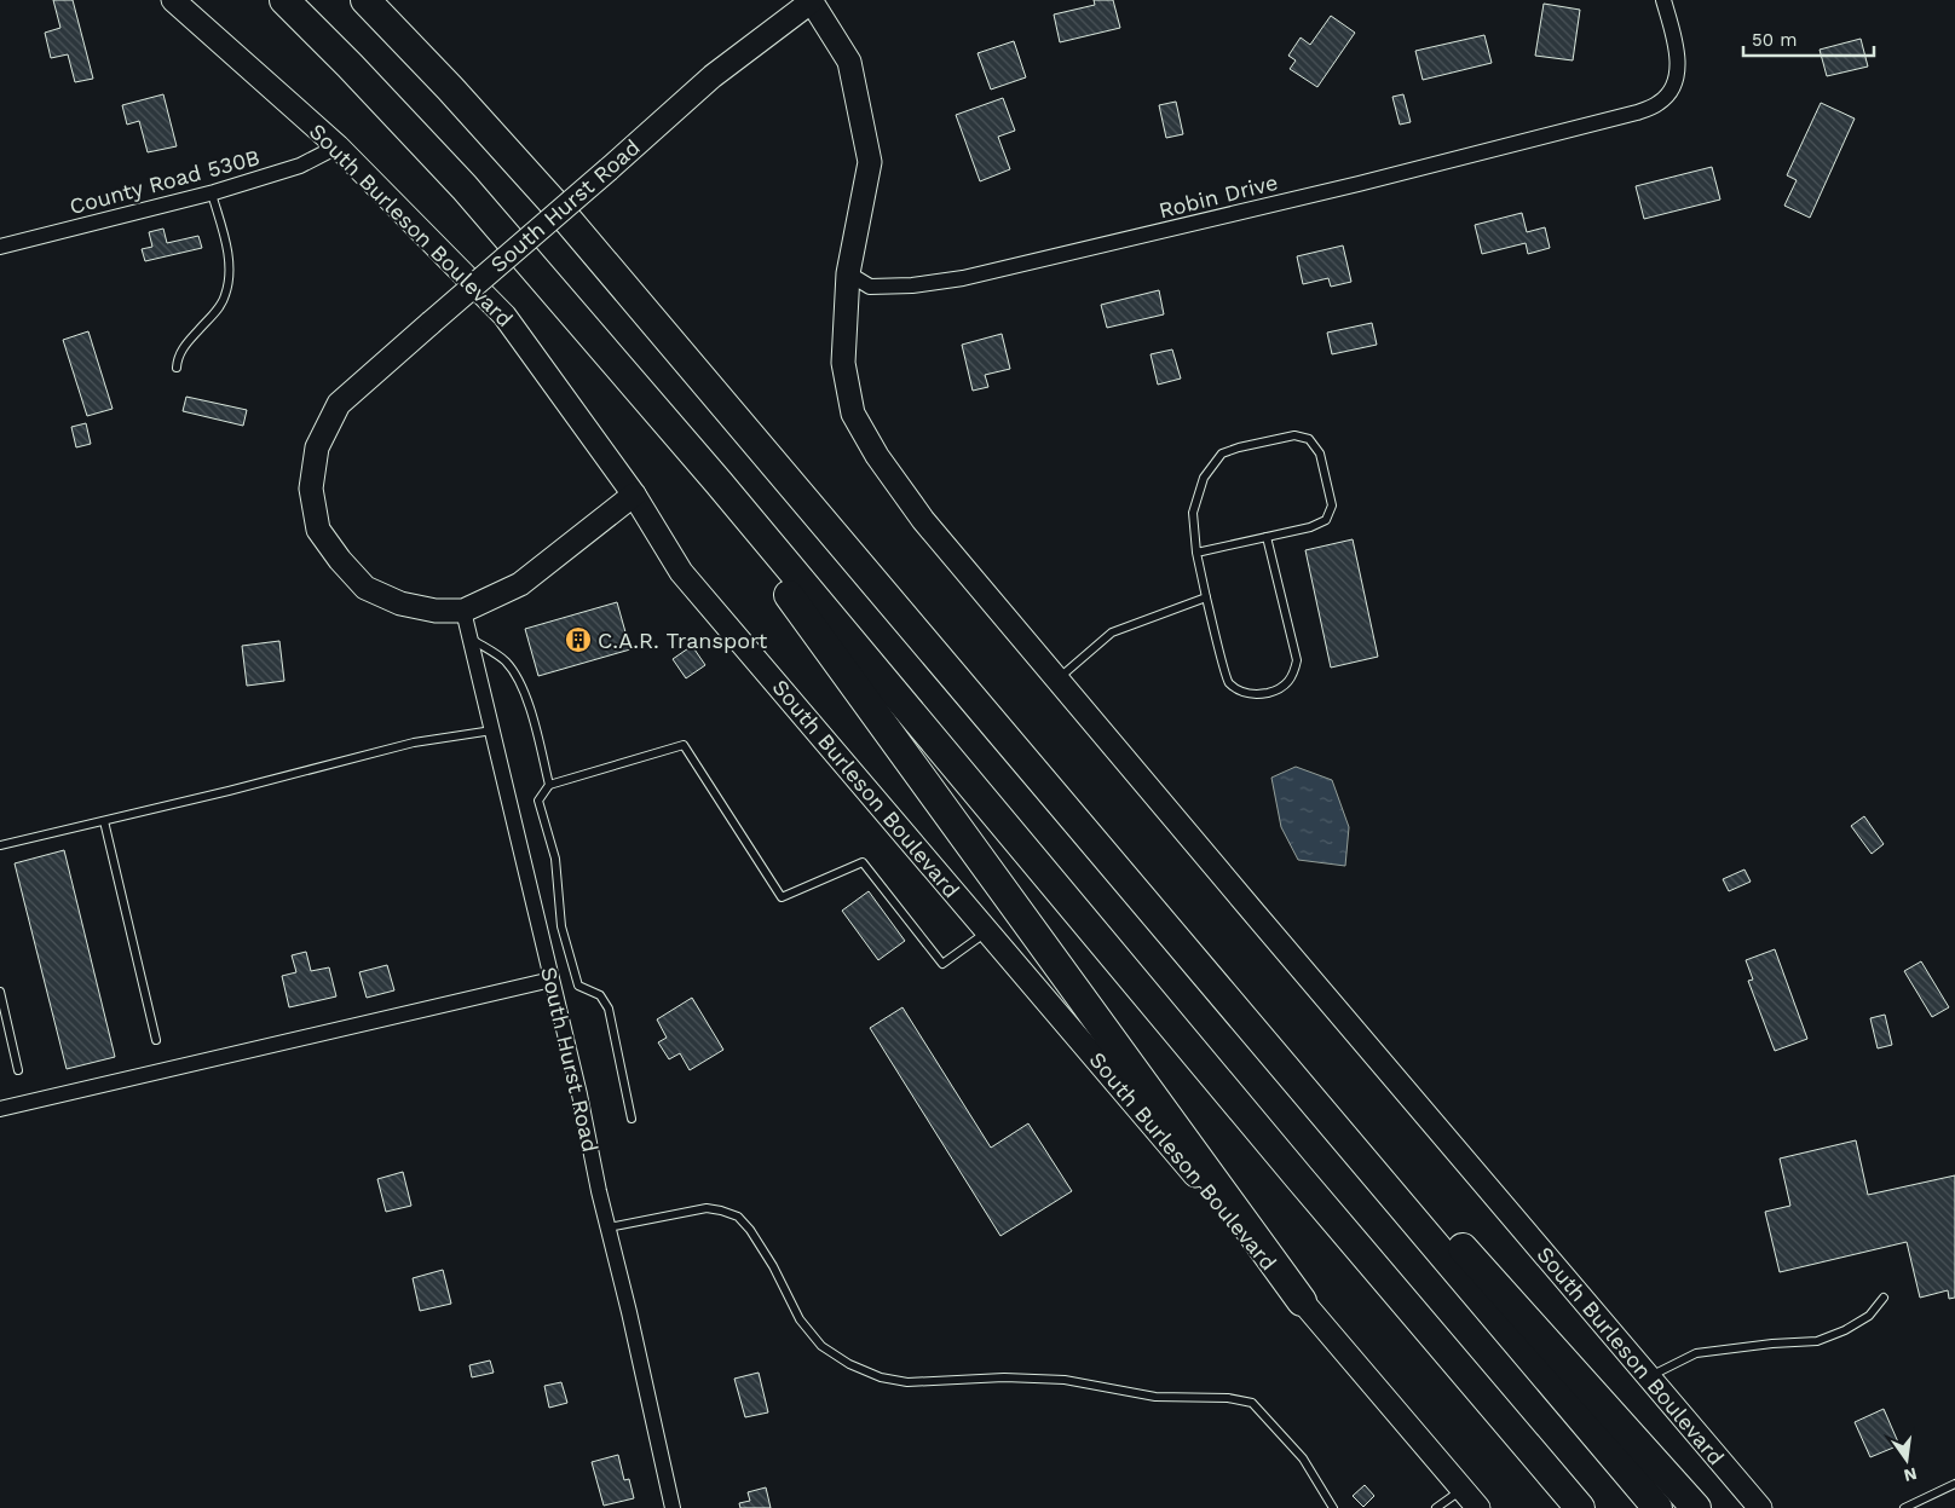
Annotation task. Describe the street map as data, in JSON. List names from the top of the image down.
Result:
{
  "streets": {
    "main road": ["South Hurst Road", "South Burleson Boulevard"],
    "street": ["County Road 530B", "Robin Drive"]
  },
  "crossings": [
    ["County Road 530B", "South Burleson Boulevard"],
    ["Robin Drive", "South Burleson Boulevard"],
    ["South Hurst Road", "South Burleson Boulevard"]
  ],
  "places": {
    "building": ["C.A.R. Transport"]
  },
  "scale_bar": "50 m",
  "north": "bottom"
}
